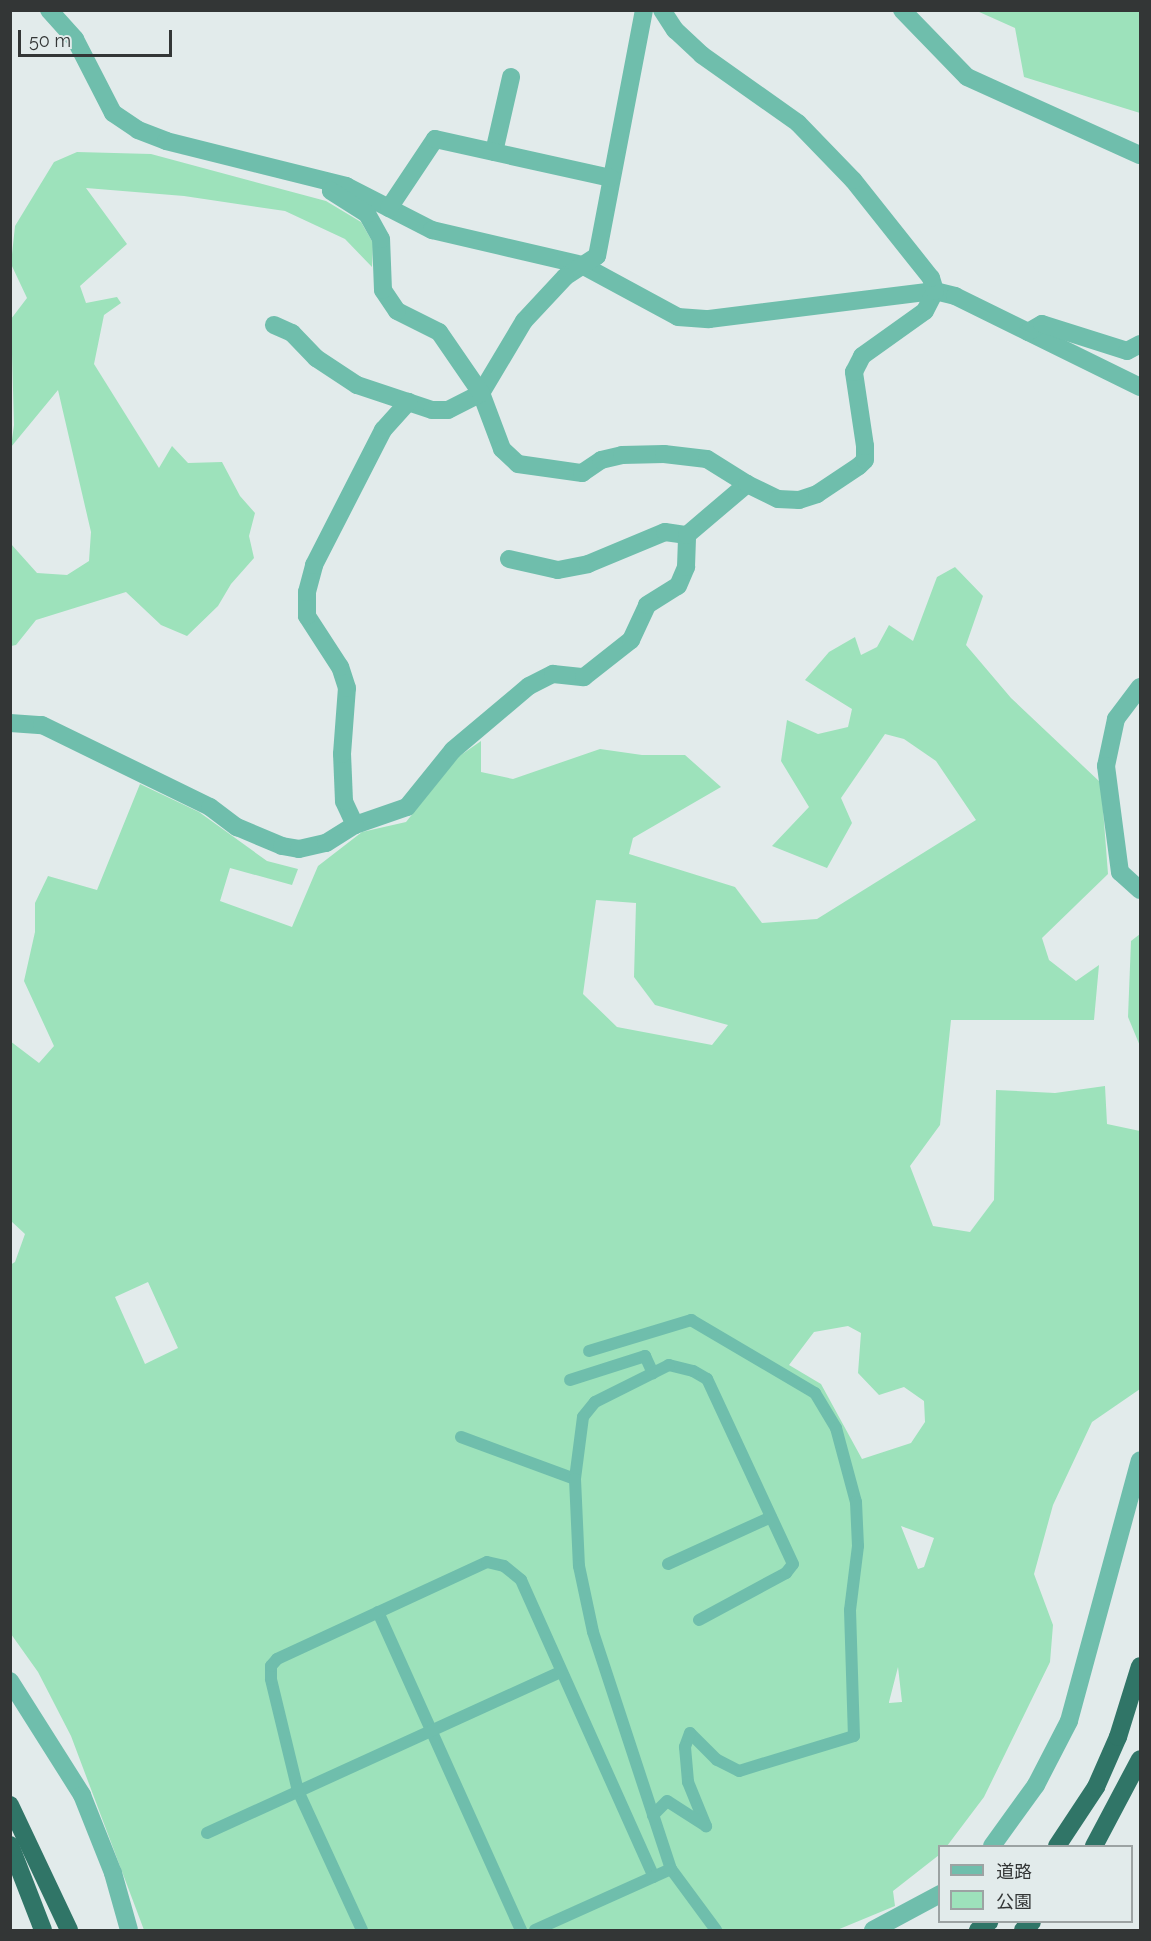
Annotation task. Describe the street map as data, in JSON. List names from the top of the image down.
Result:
{
  "legend": ["道路", "公園"],
  "scale_bar": "50 m"
}
